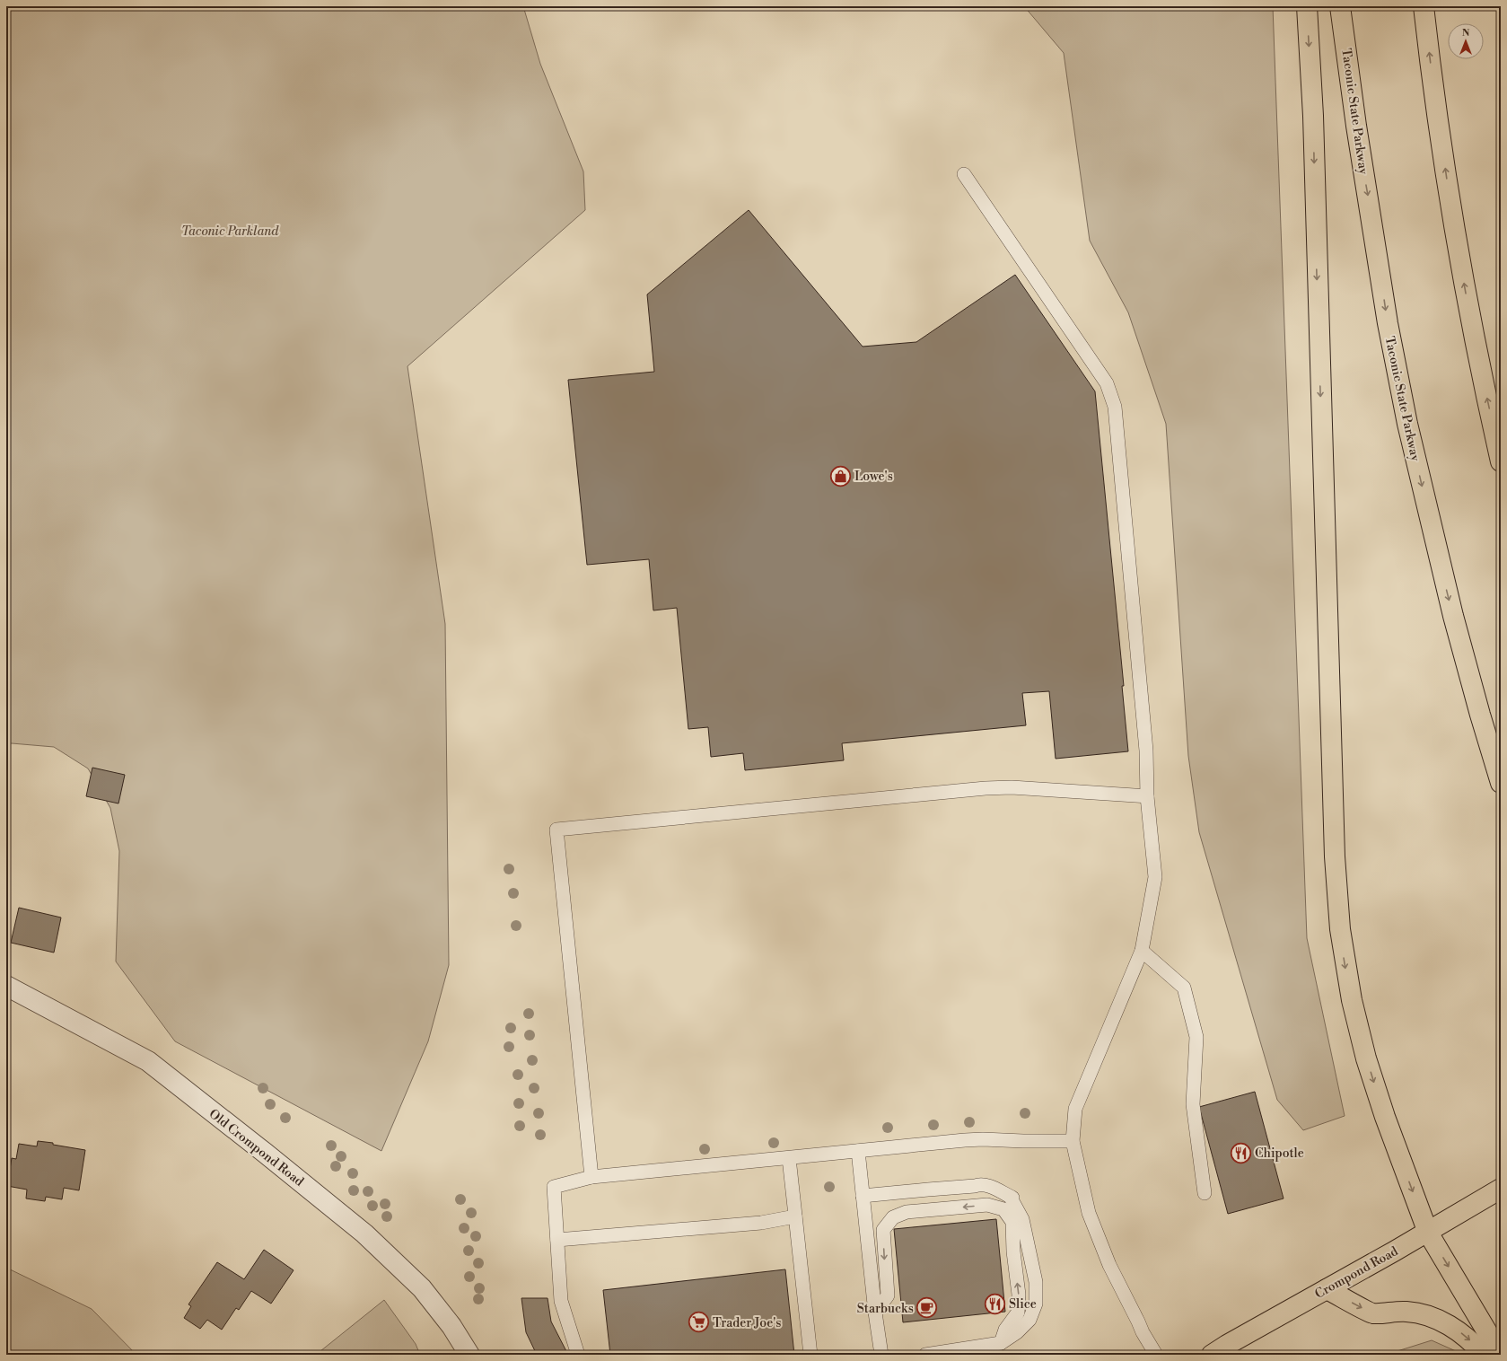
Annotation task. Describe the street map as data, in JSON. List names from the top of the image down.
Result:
{
  "streets": {
    "highway": ["Taconic State Parkway", "Crompond Road"],
    "street": ["Old Crompond Road"]
  },
  "parks": ["Taconic Parkland"],
  "places": {
    "shop": ["Lowe's"],
    "restaurant": ["Chipotle", "Slice"],
    "cafe": ["Starbucks"],
    "supermarket": ["Trader Joe's"]
  },
  "north": "top"
}
